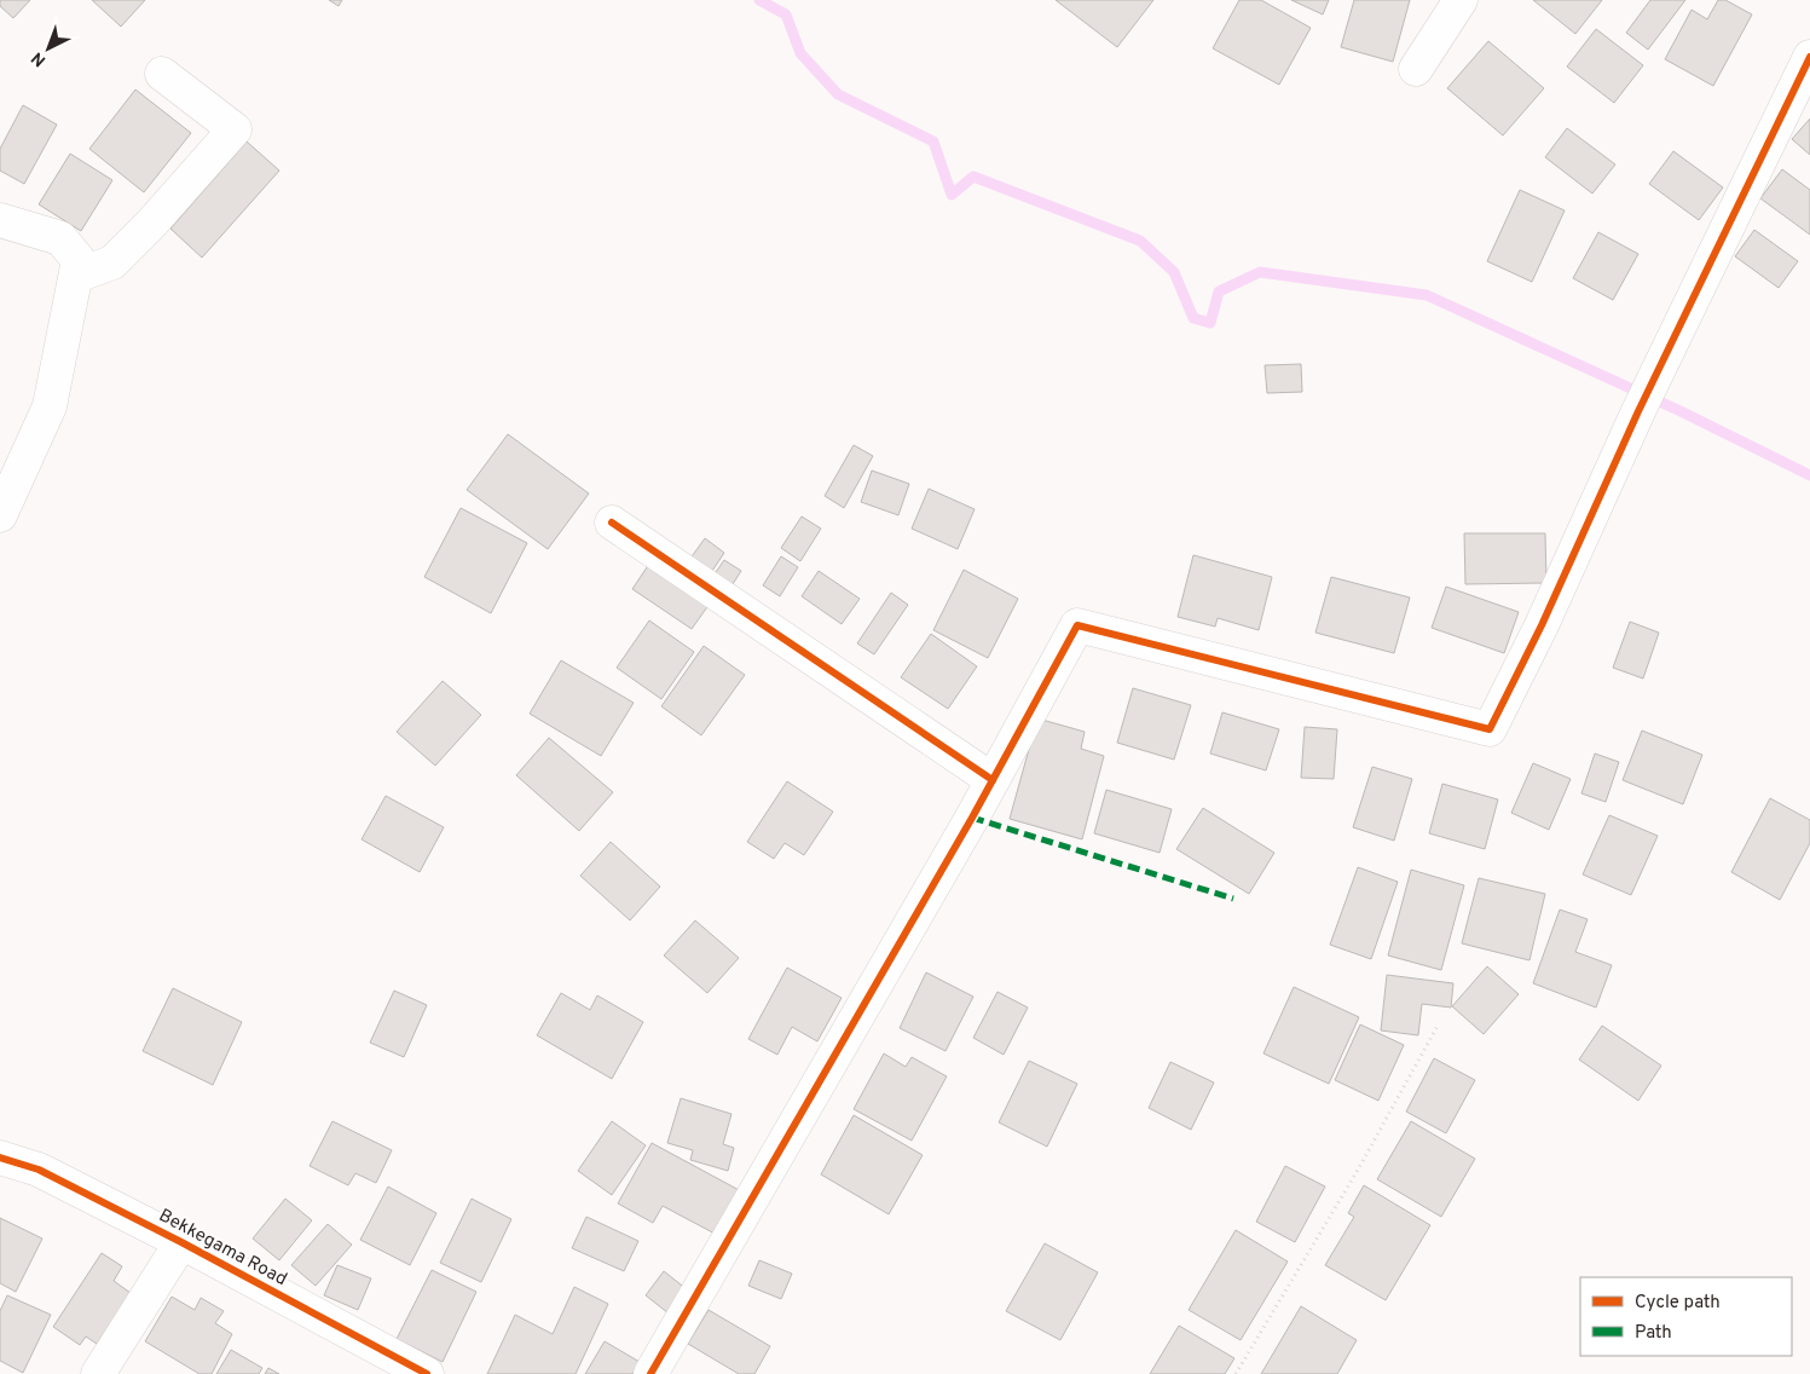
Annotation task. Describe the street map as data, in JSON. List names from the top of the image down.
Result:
{
  "streets": {
    "street": ["Bekkegama Road"]
  },
  "legend": ["Cycle path", "Path"],
  "north": "bottom left"
}
